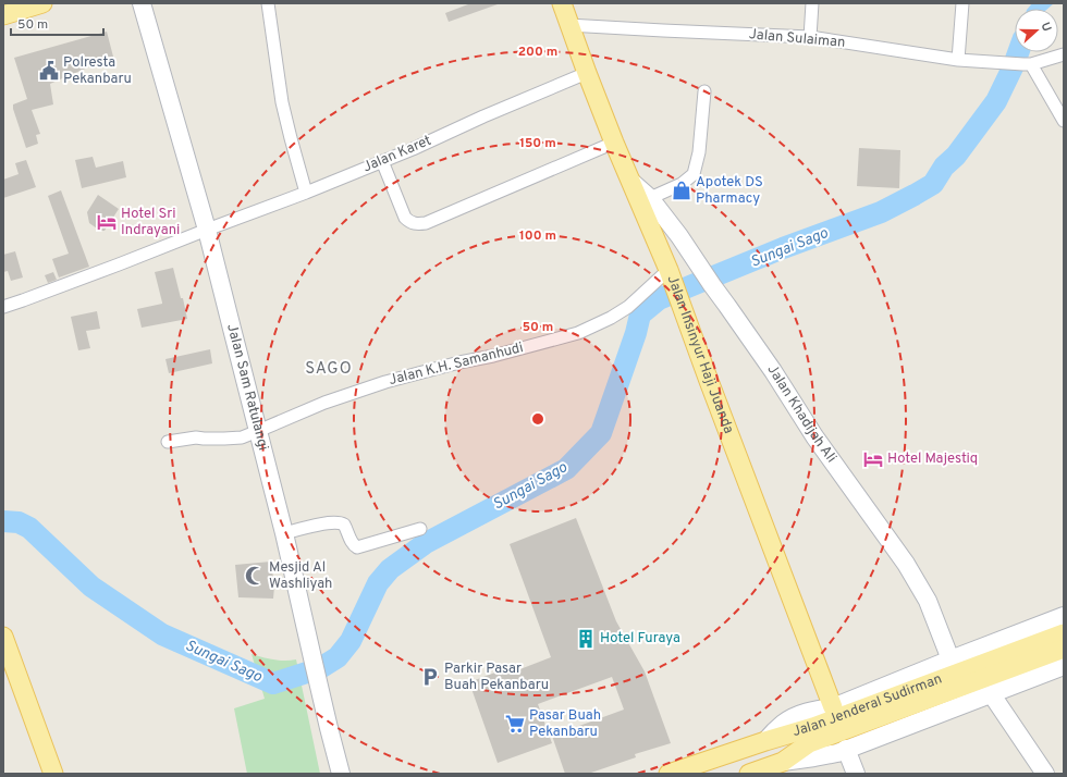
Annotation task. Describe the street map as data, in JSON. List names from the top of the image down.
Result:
{
  "streets": {
    "main road": ["Jalan Insinyur Haji Juanda", "Jalan Jenderal Sudirman"],
    "street": [
      "Jalan Sulaiman",
      "Jalan Karet",
      "Jalan K.H. Samanhudi",
      "Jalan Sam Ratulangi",
      "Jalan Khadijah Ali"
    ]
  },
  "crossings": [
    ["Jalan Sulaiman", "Jalan Insinyur Haji Juanda"],
    ["Jalan Karet", "Jalan Insinyur Haji Juanda"],
    ["Jalan Karet", "Jalan Sam Ratulangi"],
    ["Jalan Insinyur Haji Juanda", "Jalan K.H. Samanhudi"],
    ["Jalan Insinyur Haji Juanda", "Jalan Khadijah Ali"],
    ["Jalan K.H. Samanhudi", "Jalan Sam Ratulangi"]
  ],
  "districts": ["SAGO"],
  "water": ["Sungai Sago"],
  "places": {
    "public building": ["Polresta Pekanbaru"],
    "shop": ["Apotek DS Pharmacy"],
    "hotel": ["Hotel Sri Indrayani", "Hotel Majestiq"],
    "mosque": ["Mesjid Al Washliyah"],
    "building": ["Hotel Furaya"],
    "parking": ["Parkir Pasar Buah Pekanbaru"],
    "supermarket": ["Pasar Buah Pekanbaru"]
  },
  "scale_bar": "50 m",
  "north": "right",
  "rings": [
    "200 m",
    "150 m",
    "100 m",
    "50 m"
  ]
}
